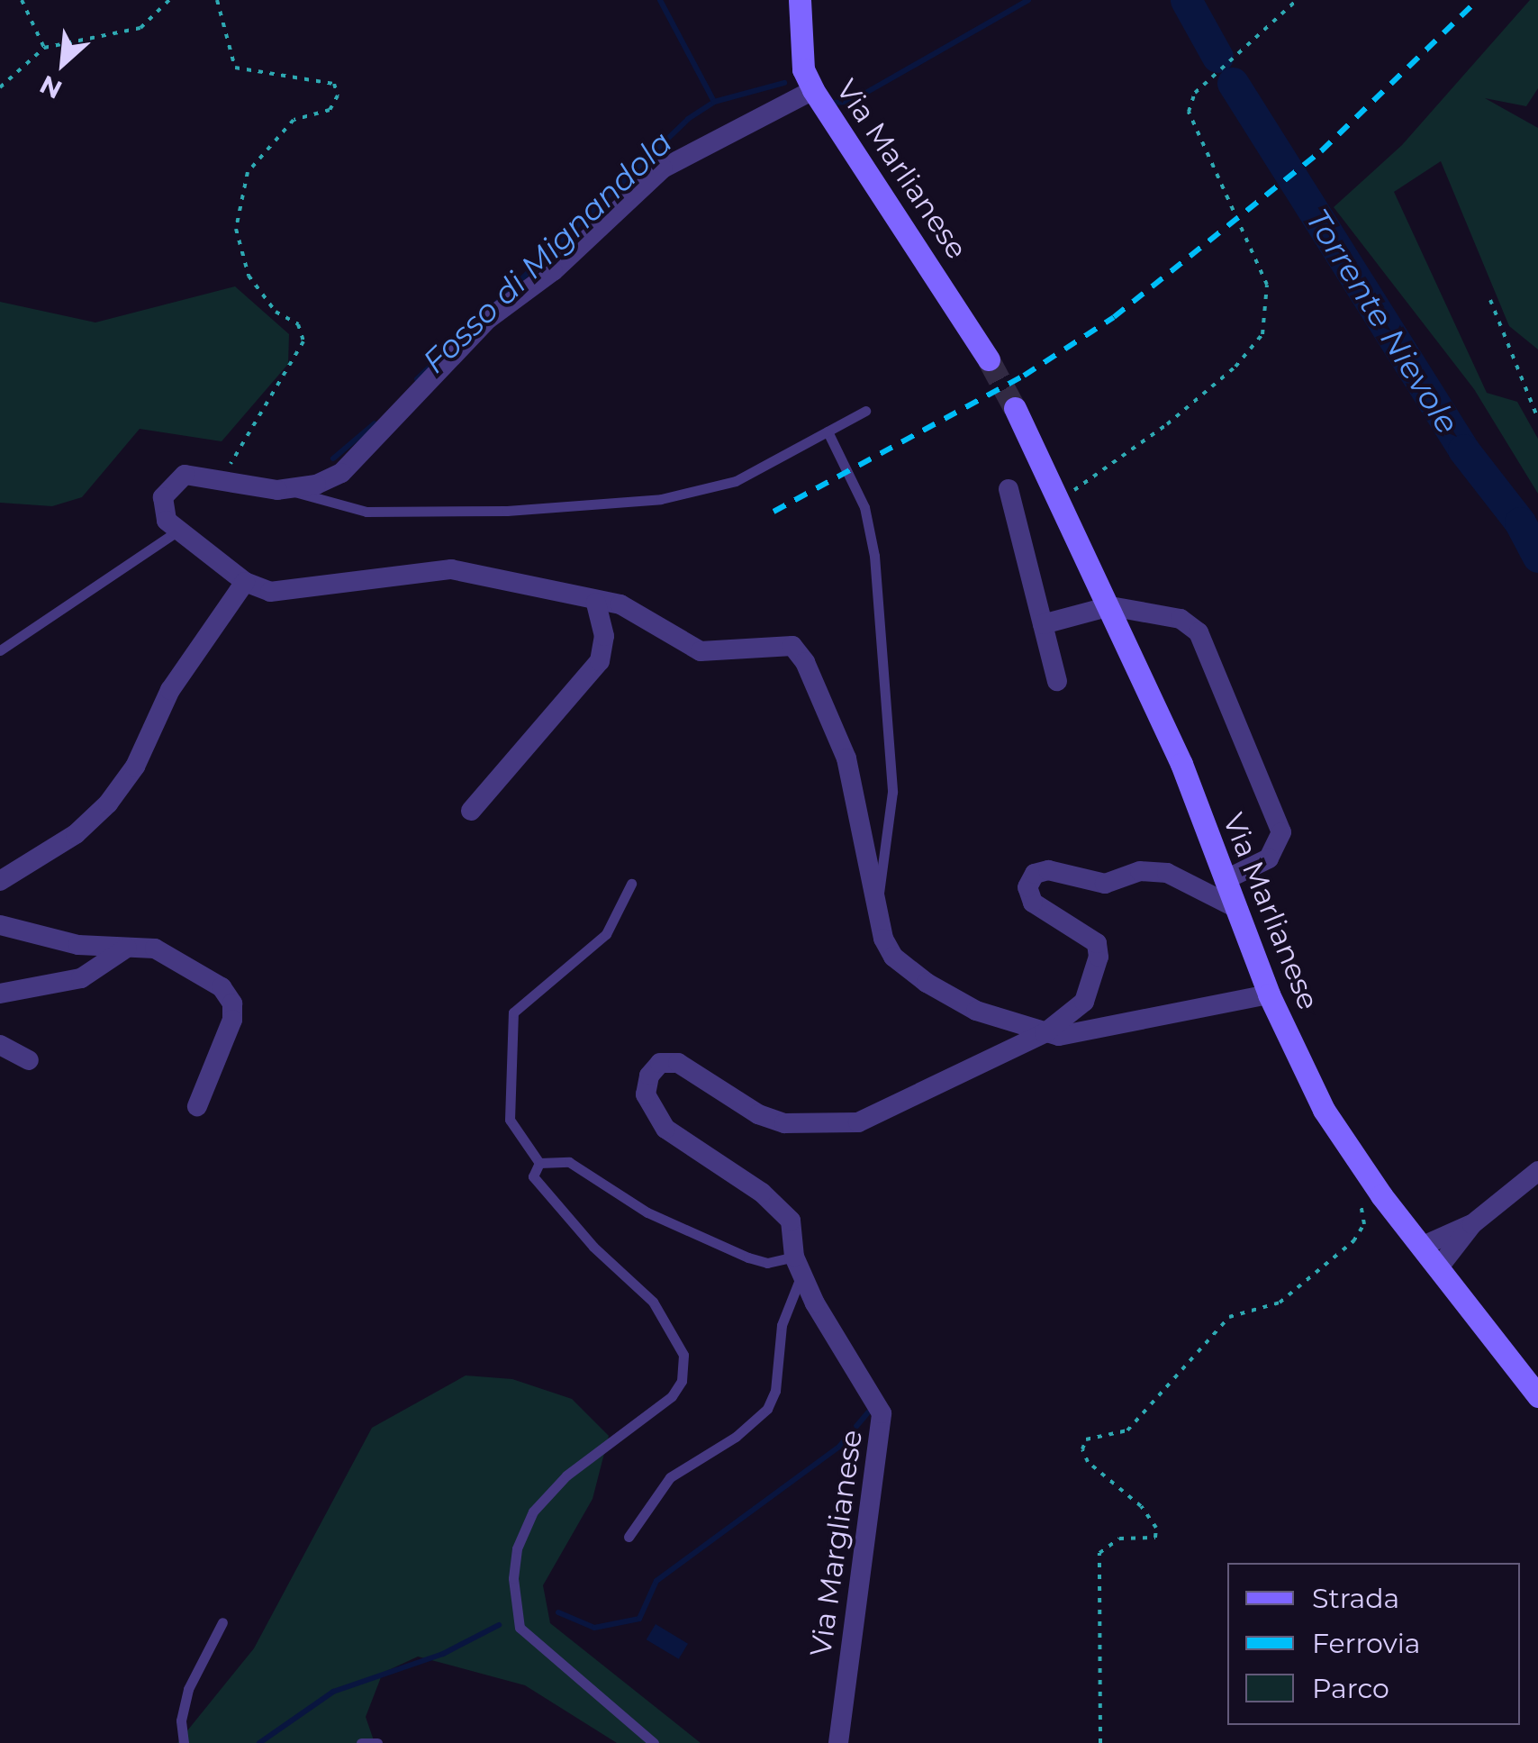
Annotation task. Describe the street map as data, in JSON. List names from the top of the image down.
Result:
{
  "streets": {
    "street": ["Via Marlianese", "Via Marglianese"]
  },
  "crossings": [
    ["Via Marlianese", "Via Marglianese"]
  ],
  "water": ["Fosso di Mignandola", "Torrente Nievole"],
  "legend": ["Strada", "Ferrovia", "Parco"],
  "north": "bottom left"
}
